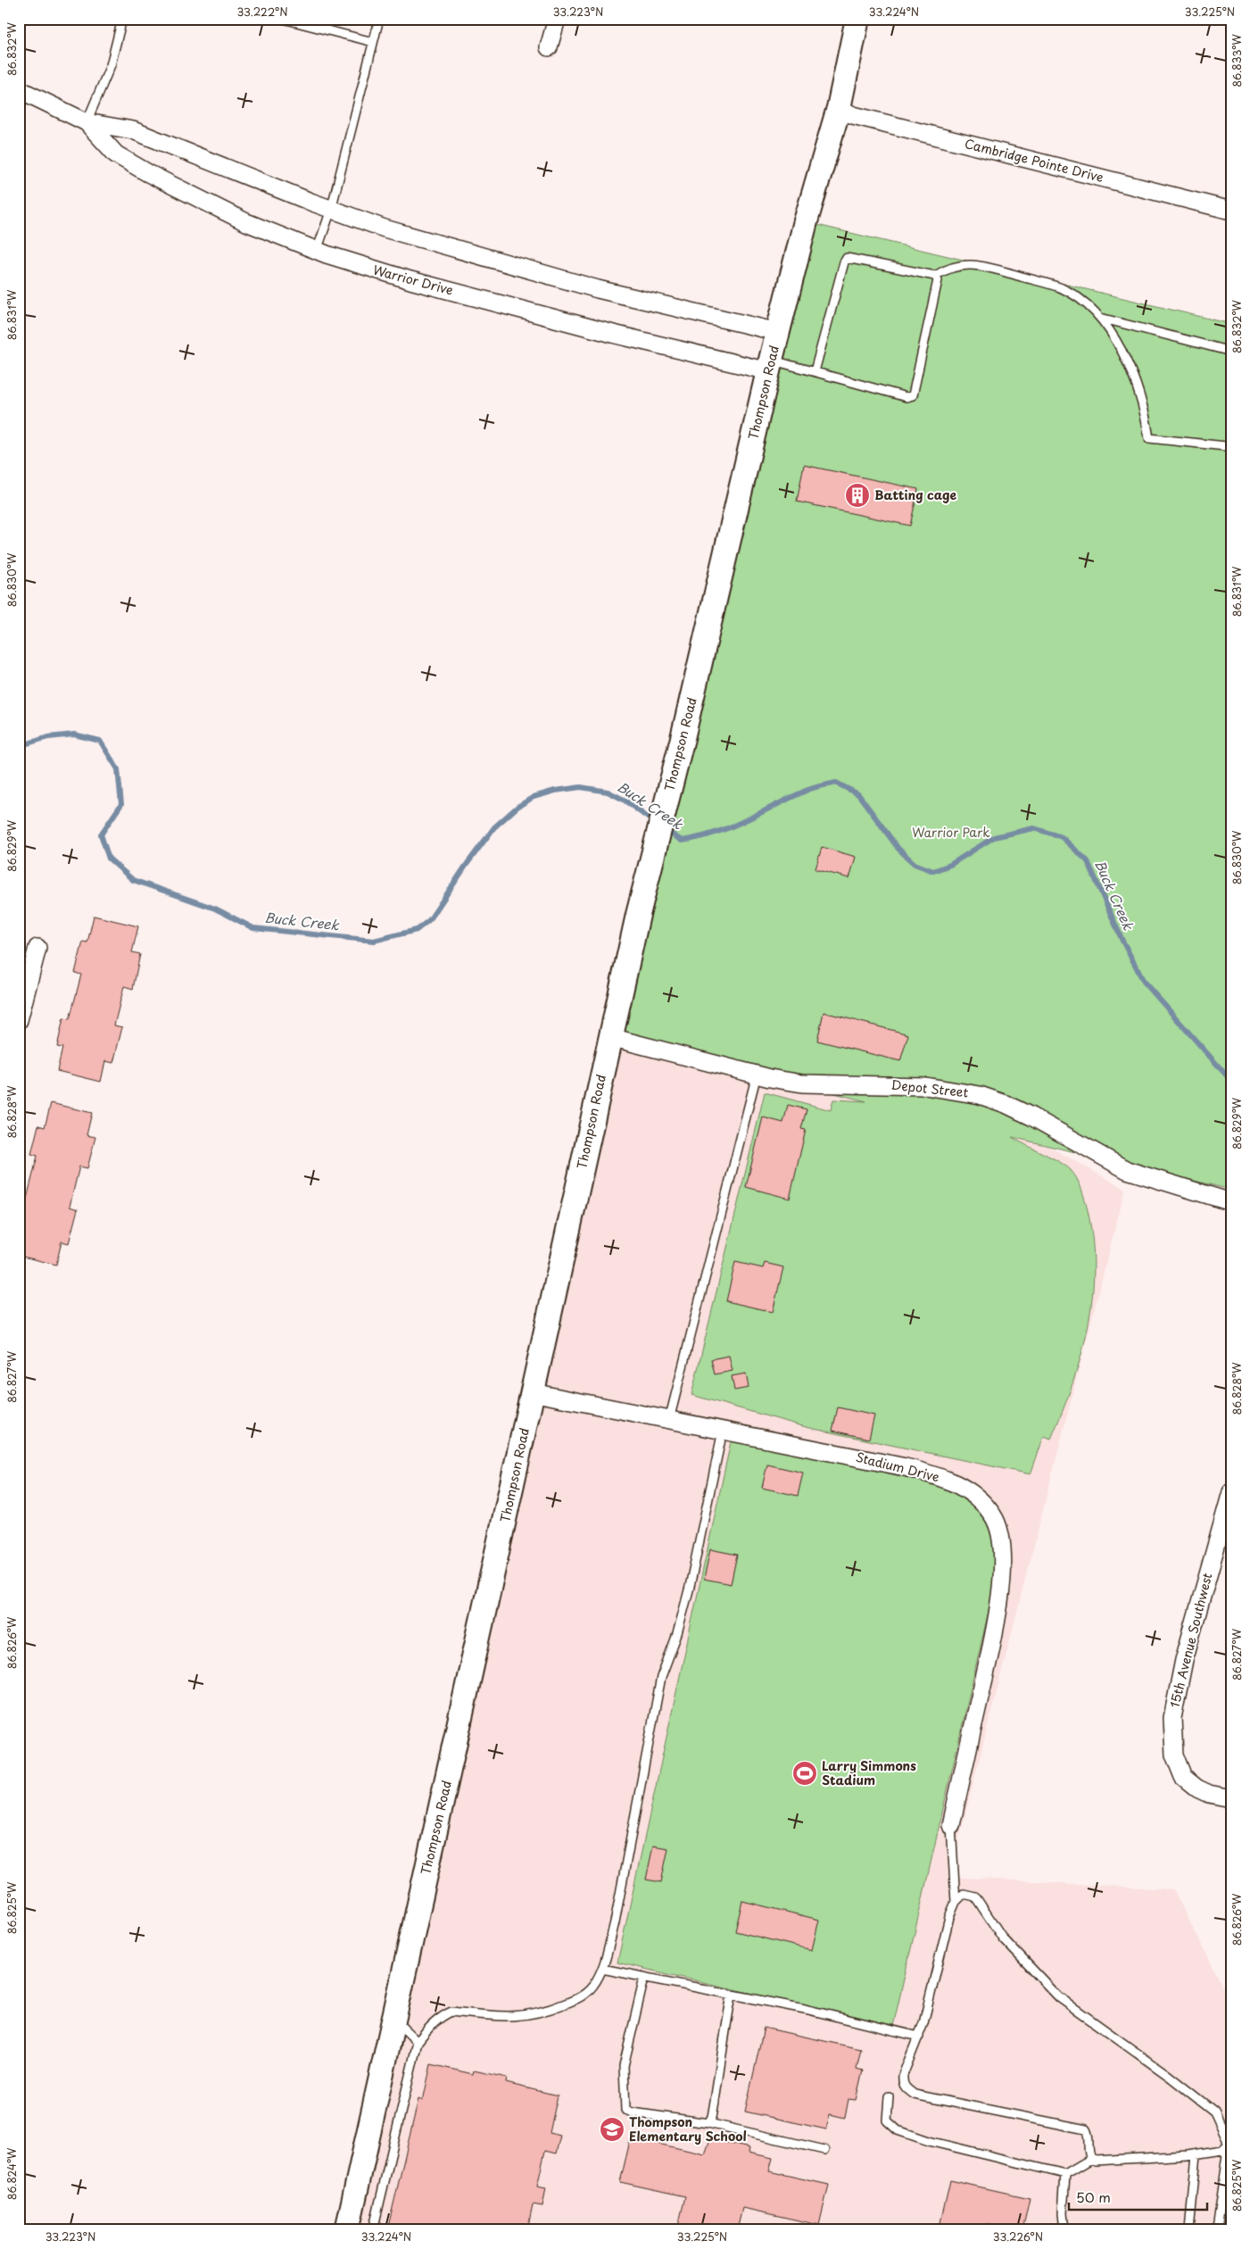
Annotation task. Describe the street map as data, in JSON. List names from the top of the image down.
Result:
{
  "streets": {
    "street": [
      "Cambridge Pointe Drive",
      "Warrior Drive",
      "Thompson Road",
      "Depot Street",
      "Stadium Drive",
      "15th Avenue Southwest"
    ]
  },
  "crossings": [
    ["Cambridge Pointe Drive", "Thompson Road"],
    ["Warrior Drive", "Thompson Road"],
    ["Thompson Road", "Depot Street"],
    ["Thompson Road", "Stadium Drive"]
  ],
  "water": ["Buck Creek"],
  "parks": ["Warrior Park"],
  "places": {
    "building": ["Batting cage"],
    "sports": ["Larry Simmons Stadium"],
    "school or university": ["Thompson Elementary School"]
  },
  "scale_bar": "50 m",
  "coordinates": [
    "33.222°N",
    "33.223°N",
    "33.224°N",
    "33.225°N",
    "86.832°W",
    "86.833°W",
    "86.831°W",
    "86.830°W",
    "86.829°W",
    "86.828°W",
    "86.827°W",
    "86.826°W",
    "86.825°W",
    "86.824°W",
    "33.226°N"
  ]
}
